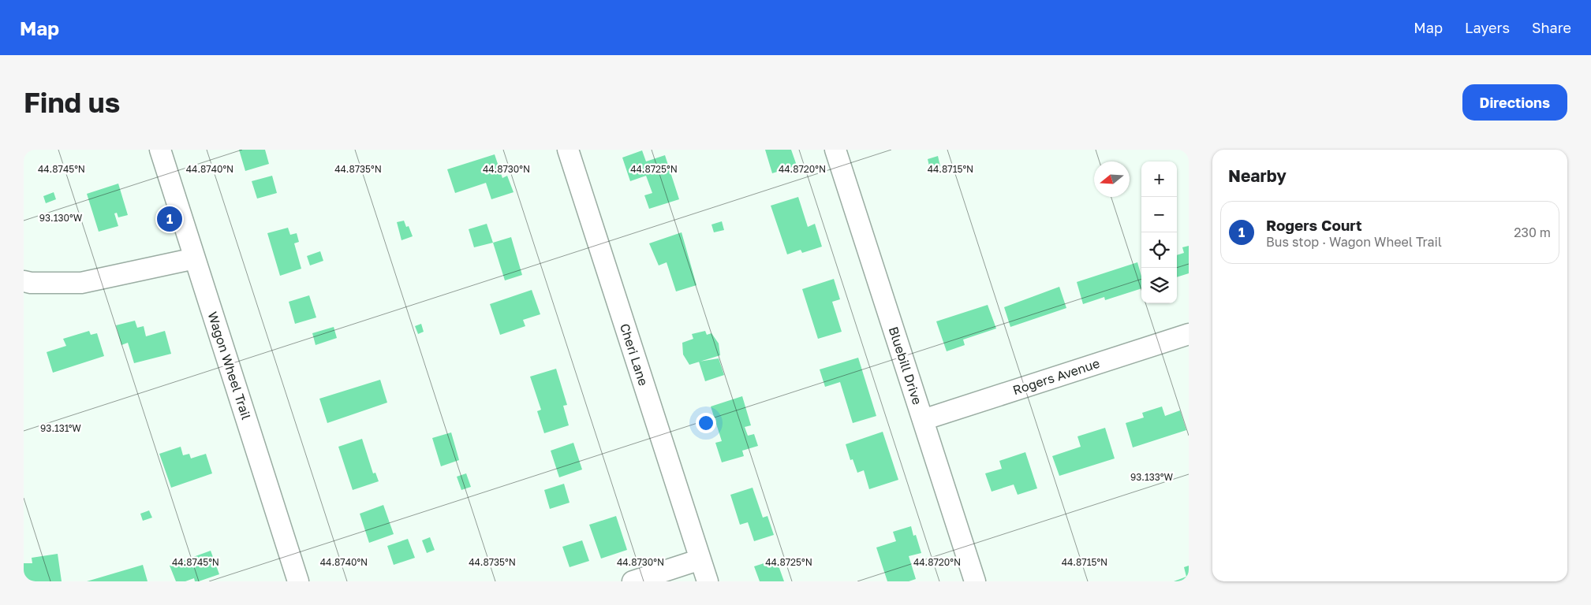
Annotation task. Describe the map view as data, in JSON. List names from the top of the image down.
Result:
{
  "streets": {
    "street": [
      "Cheri Lane",
      "Wagon Wheel Trail",
      "Bluebill Drive",
      "Rogers Avenue"
    ]
  },
  "crossings": [
    ["Bluebill Drive", "Rogers Avenue"]
  ],
  "north": "left",
  "page": {
    "header": "Map",
    "nav": ["Map", "Layers", "Share"],
    "buttons": "Directions",
    "title": "Find us",
    "heading": "Nearby",
    "map_buttons": ["+", "−"],
    "list": [
      {
        "mark": "1",
        "name": "Rogers Court",
        "note": "Bus stop · Wagon Wheel Trail",
        "value": "230 m"
      }
    ],
    "pins": "1"
  },
  "coordinates": [
    "44.8745°N",
    "44.8740°N",
    "44.8735°N",
    "44.8730°N",
    "44.8725°N",
    "44.8720°N",
    "44.8715°N",
    "93.130°W",
    "93.131°W",
    "93.133°W"
  ]
}
